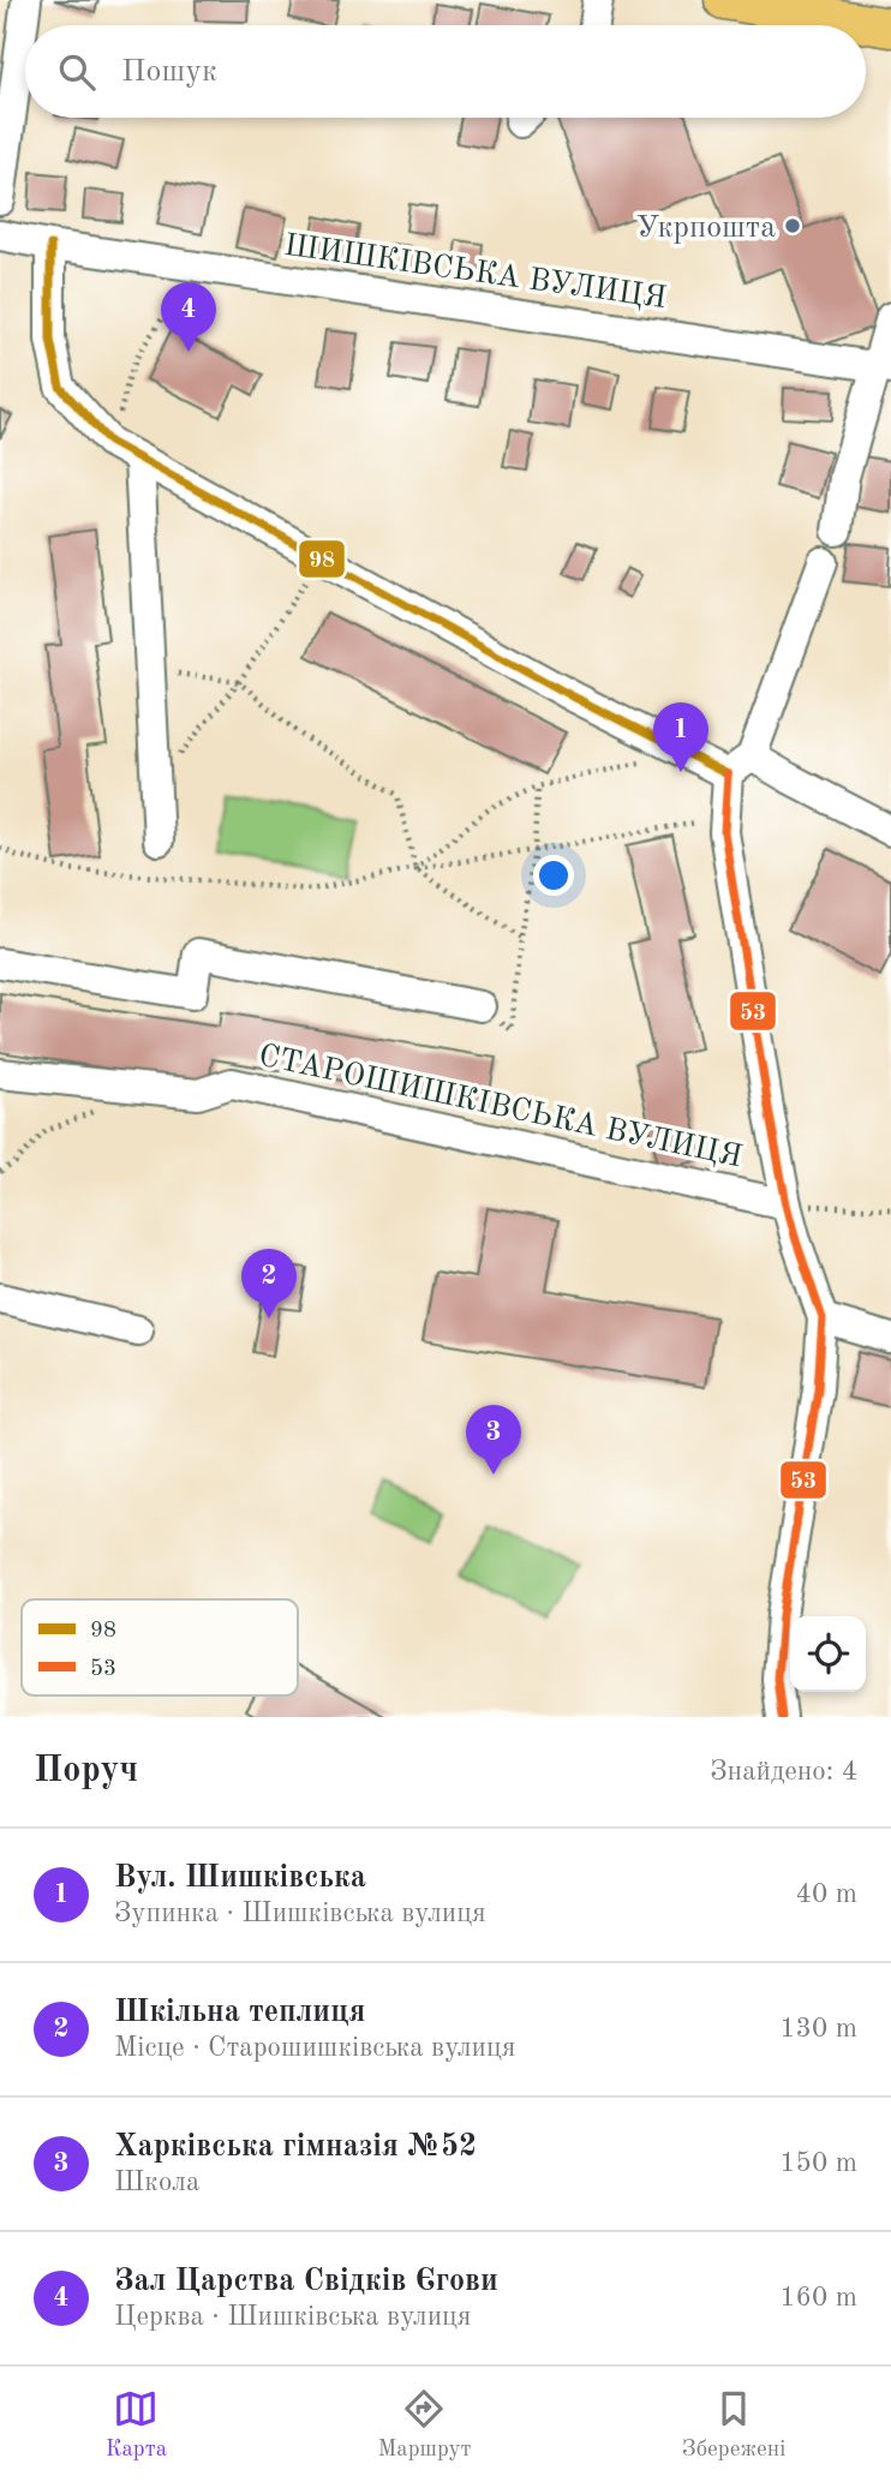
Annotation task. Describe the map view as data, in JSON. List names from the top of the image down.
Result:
{
  "streets": {
    "street": ["ШИШКІВСЬКА ВУЛИЦЯ", "СТАРОШИШКІВСЬКА ВУЛИЦЯ"]
  },
  "places": ["Укрпошта"],
  "lines": ["transit line 98", "transit line 53"],
  "legend": ["98", "53"],
  "page": {
    "search": "Пошук",
    "pins": [
      "4",
      "1",
      "2",
      "3"
    ],
    "heading": ["Поруч", "Знайдено: 4"],
    "list": [
      {
        "mark": "1",
        "name": "Вул. Шишківська",
        "note": "Зупинка · Шишківська вулиця",
        "value": "40 m"
      },
      {
        "mark": "2",
        "name": "Шкільна теплиця",
        "note": "Місце · Старошишківська вулиця",
        "value": "130 m"
      },
      {
        "mark": "3",
        "name": "Харківська гімназія №52",
        "note": "Школа",
        "value": "150 m"
      },
      {
        "mark": "4",
        "name": "Зал Царства Свідків Єгови",
        "note": "Церква · Шишківська вулиця",
        "value": "160 m"
      }
    ],
    "nav": ["Карта", "Маршрут", "Збережені"]
  }
}
